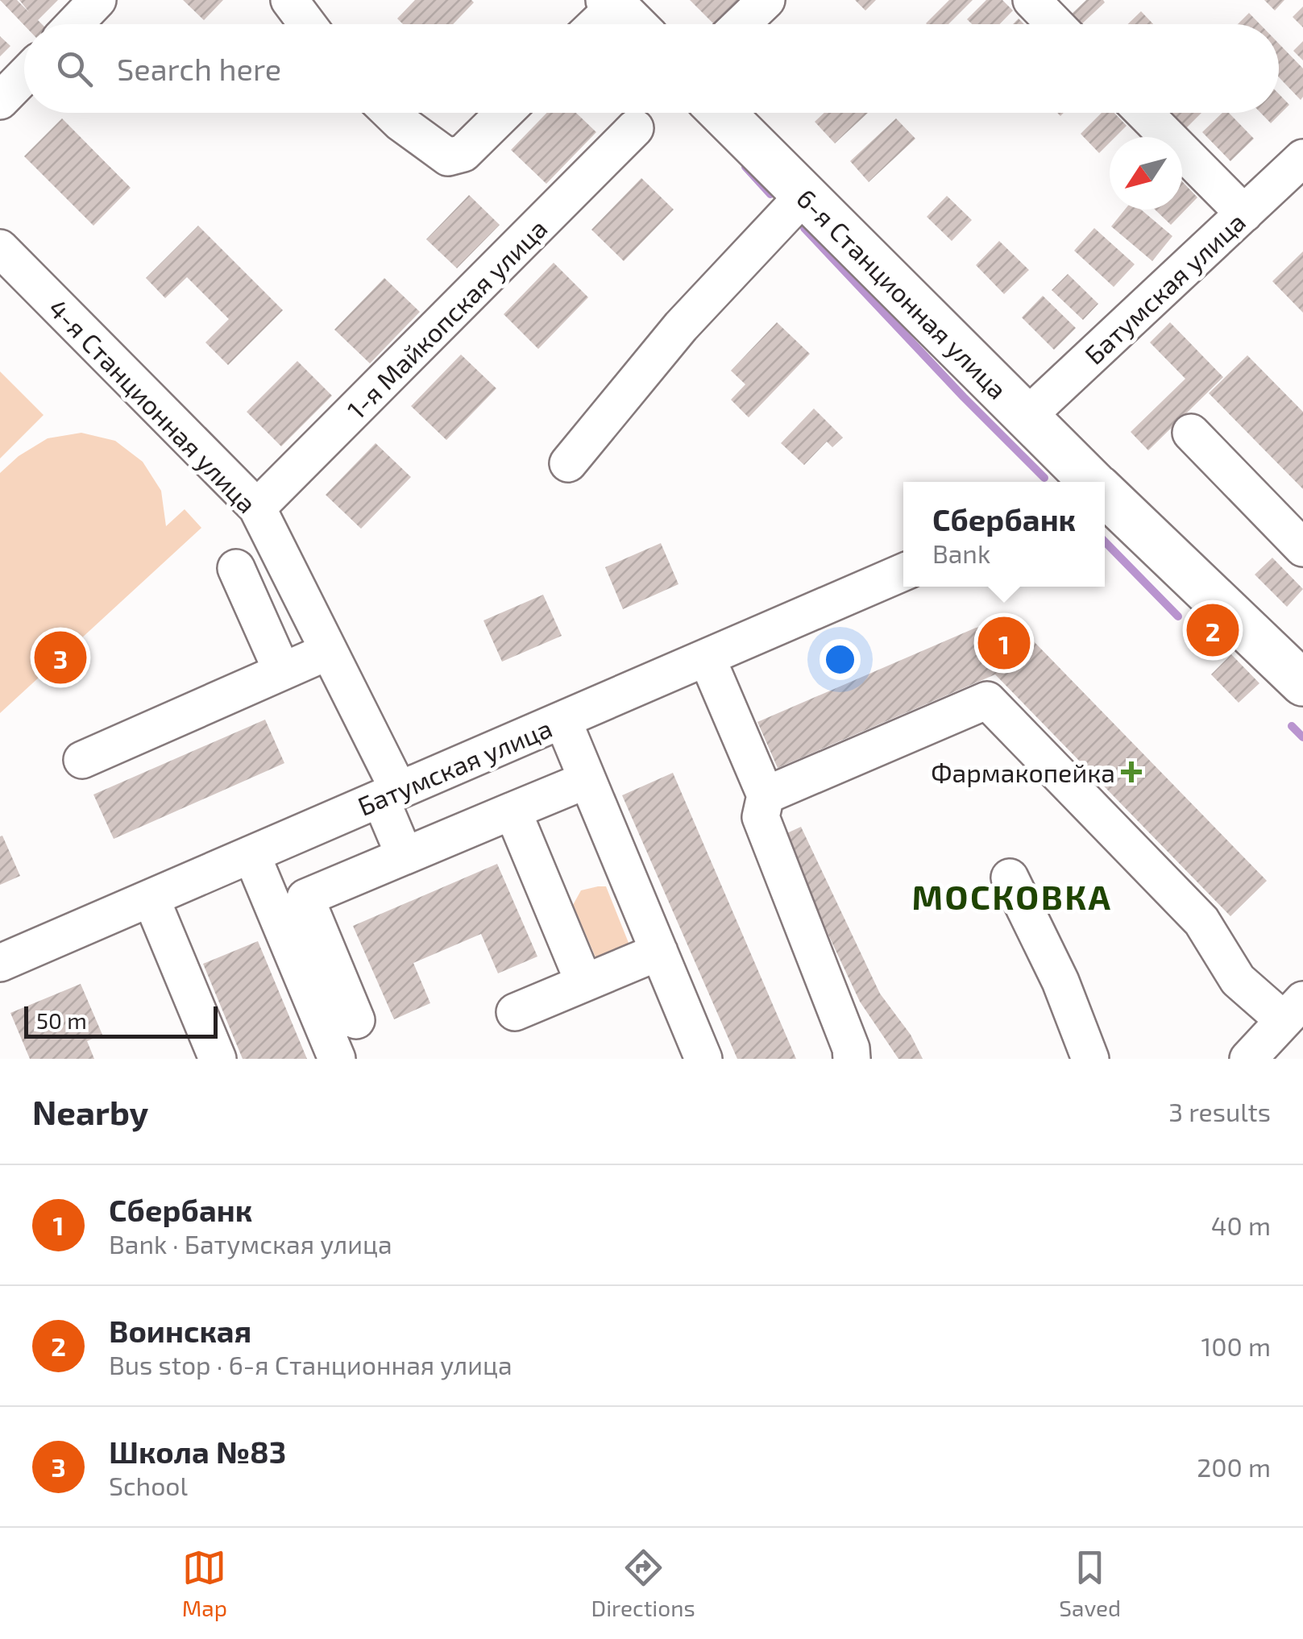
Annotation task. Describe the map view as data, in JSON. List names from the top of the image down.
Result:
{
  "streets": {
    "main road": ["6-я Станционная улица"],
    "street": ["Батумская улица", "1-я Майкопская улица", "4-я Станционная улица"]
  },
  "crossings": [
    ["Батумская улица", "6-я Станционная улица"],
    ["Батумская улица", "4-я Станционная улица"],
    ["1-я Майкопская улица", "4-я Станционная улица"]
  ],
  "districts": ["МОСКОВКА"],
  "places": {
    "health": ["Фармакопейка"]
  },
  "scale_bar": "50 m",
  "north": "bottom left",
  "page": {
    "search": "Search here",
    "popup": ["Сбербанк", "Bank"],
    "pins": ["2", "1", "3"],
    "scale": "50 m",
    "heading": ["Nearby", "3 results"],
    "list": [
      {
        "mark": "1",
        "name": "Сбербанк",
        "note": "Bank · Батумская улица",
        "value": "40 m"
      },
      {
        "mark": "2",
        "name": "Воинская",
        "note": "Bus stop · 6-я Станционная улица",
        "value": "100 m"
      },
      {
        "mark": "3",
        "name": "Школа №83",
        "note": "School",
        "value": "200 m"
      }
    ],
    "nav": ["Map", "Directions", "Saved"]
  }
}
